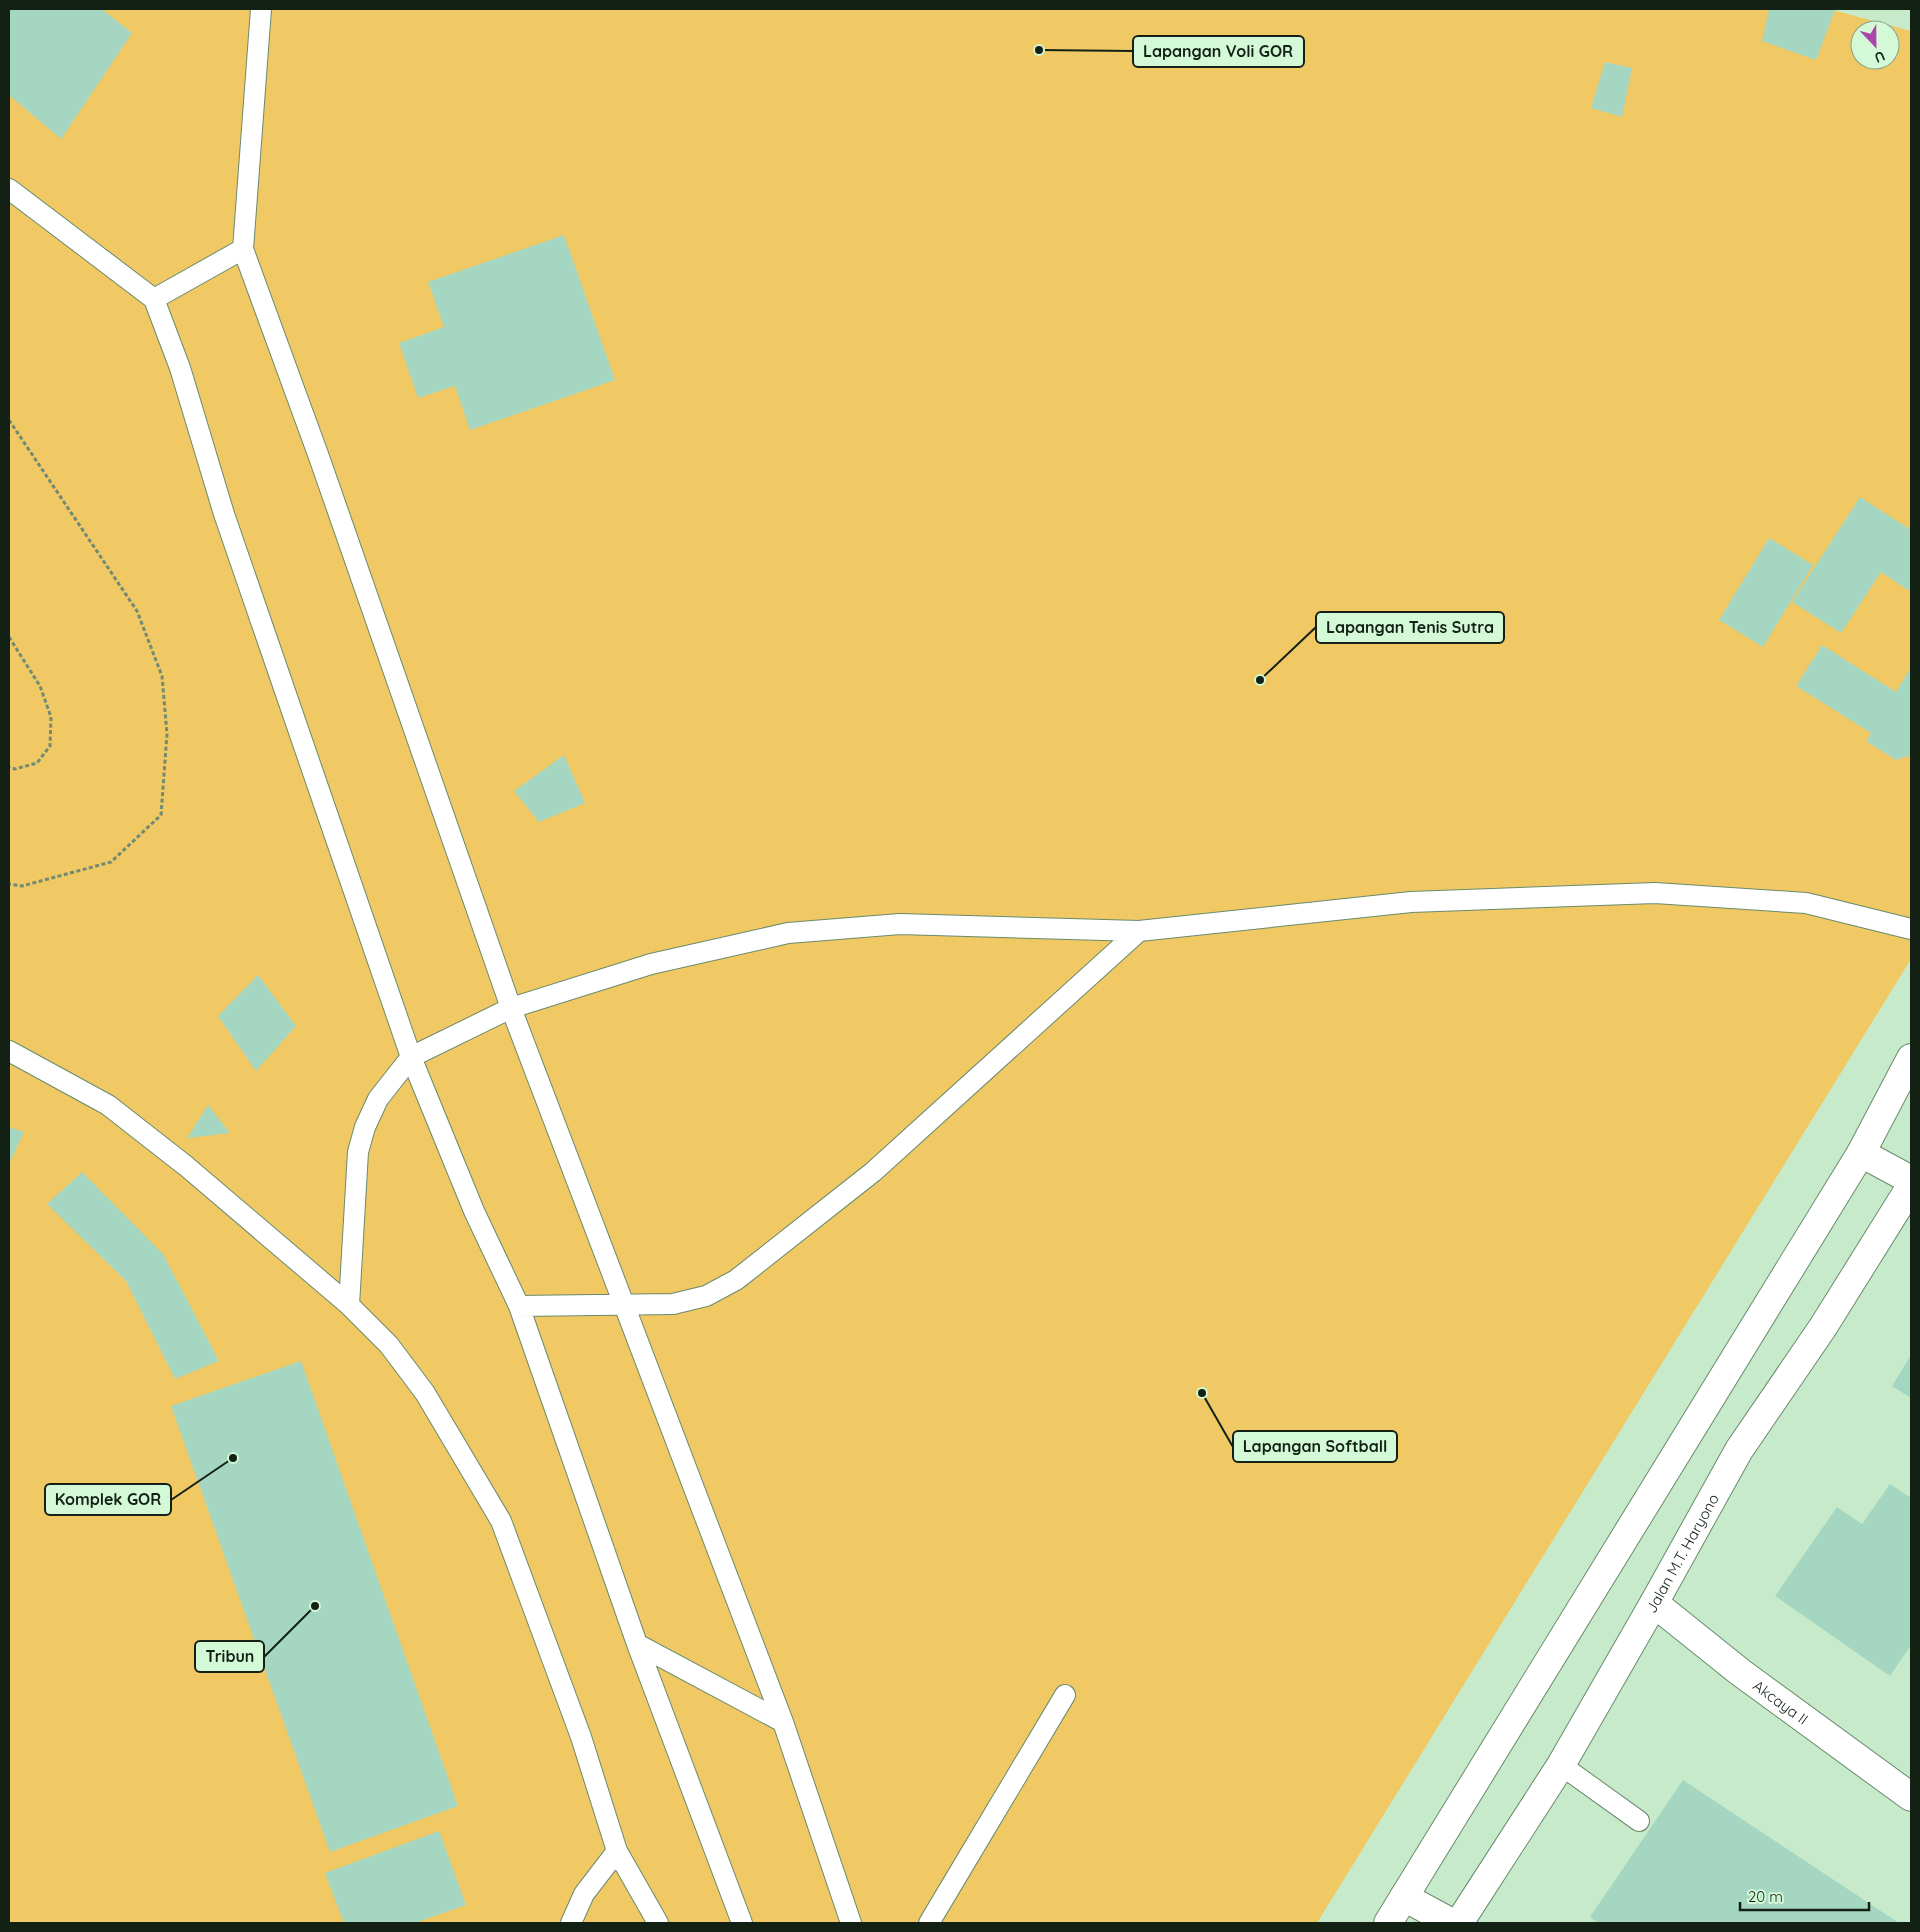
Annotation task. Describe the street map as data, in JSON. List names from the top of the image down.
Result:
{
  "streets": {
    "street": ["Jalan M.T. Haryono", "Akcaya II"]
  },
  "crossings": [
    ["Jalan M.T. Haryono", "Akcaya II"]
  ],
  "places": [
    "Lapangan Voli GOR",
    "Lapangan Tenis Sutra",
    "Lapangan Softball",
    "Komplek GOR",
    "Tribun"
  ],
  "scale_bar": "20 m",
  "north": "bottom"
}
